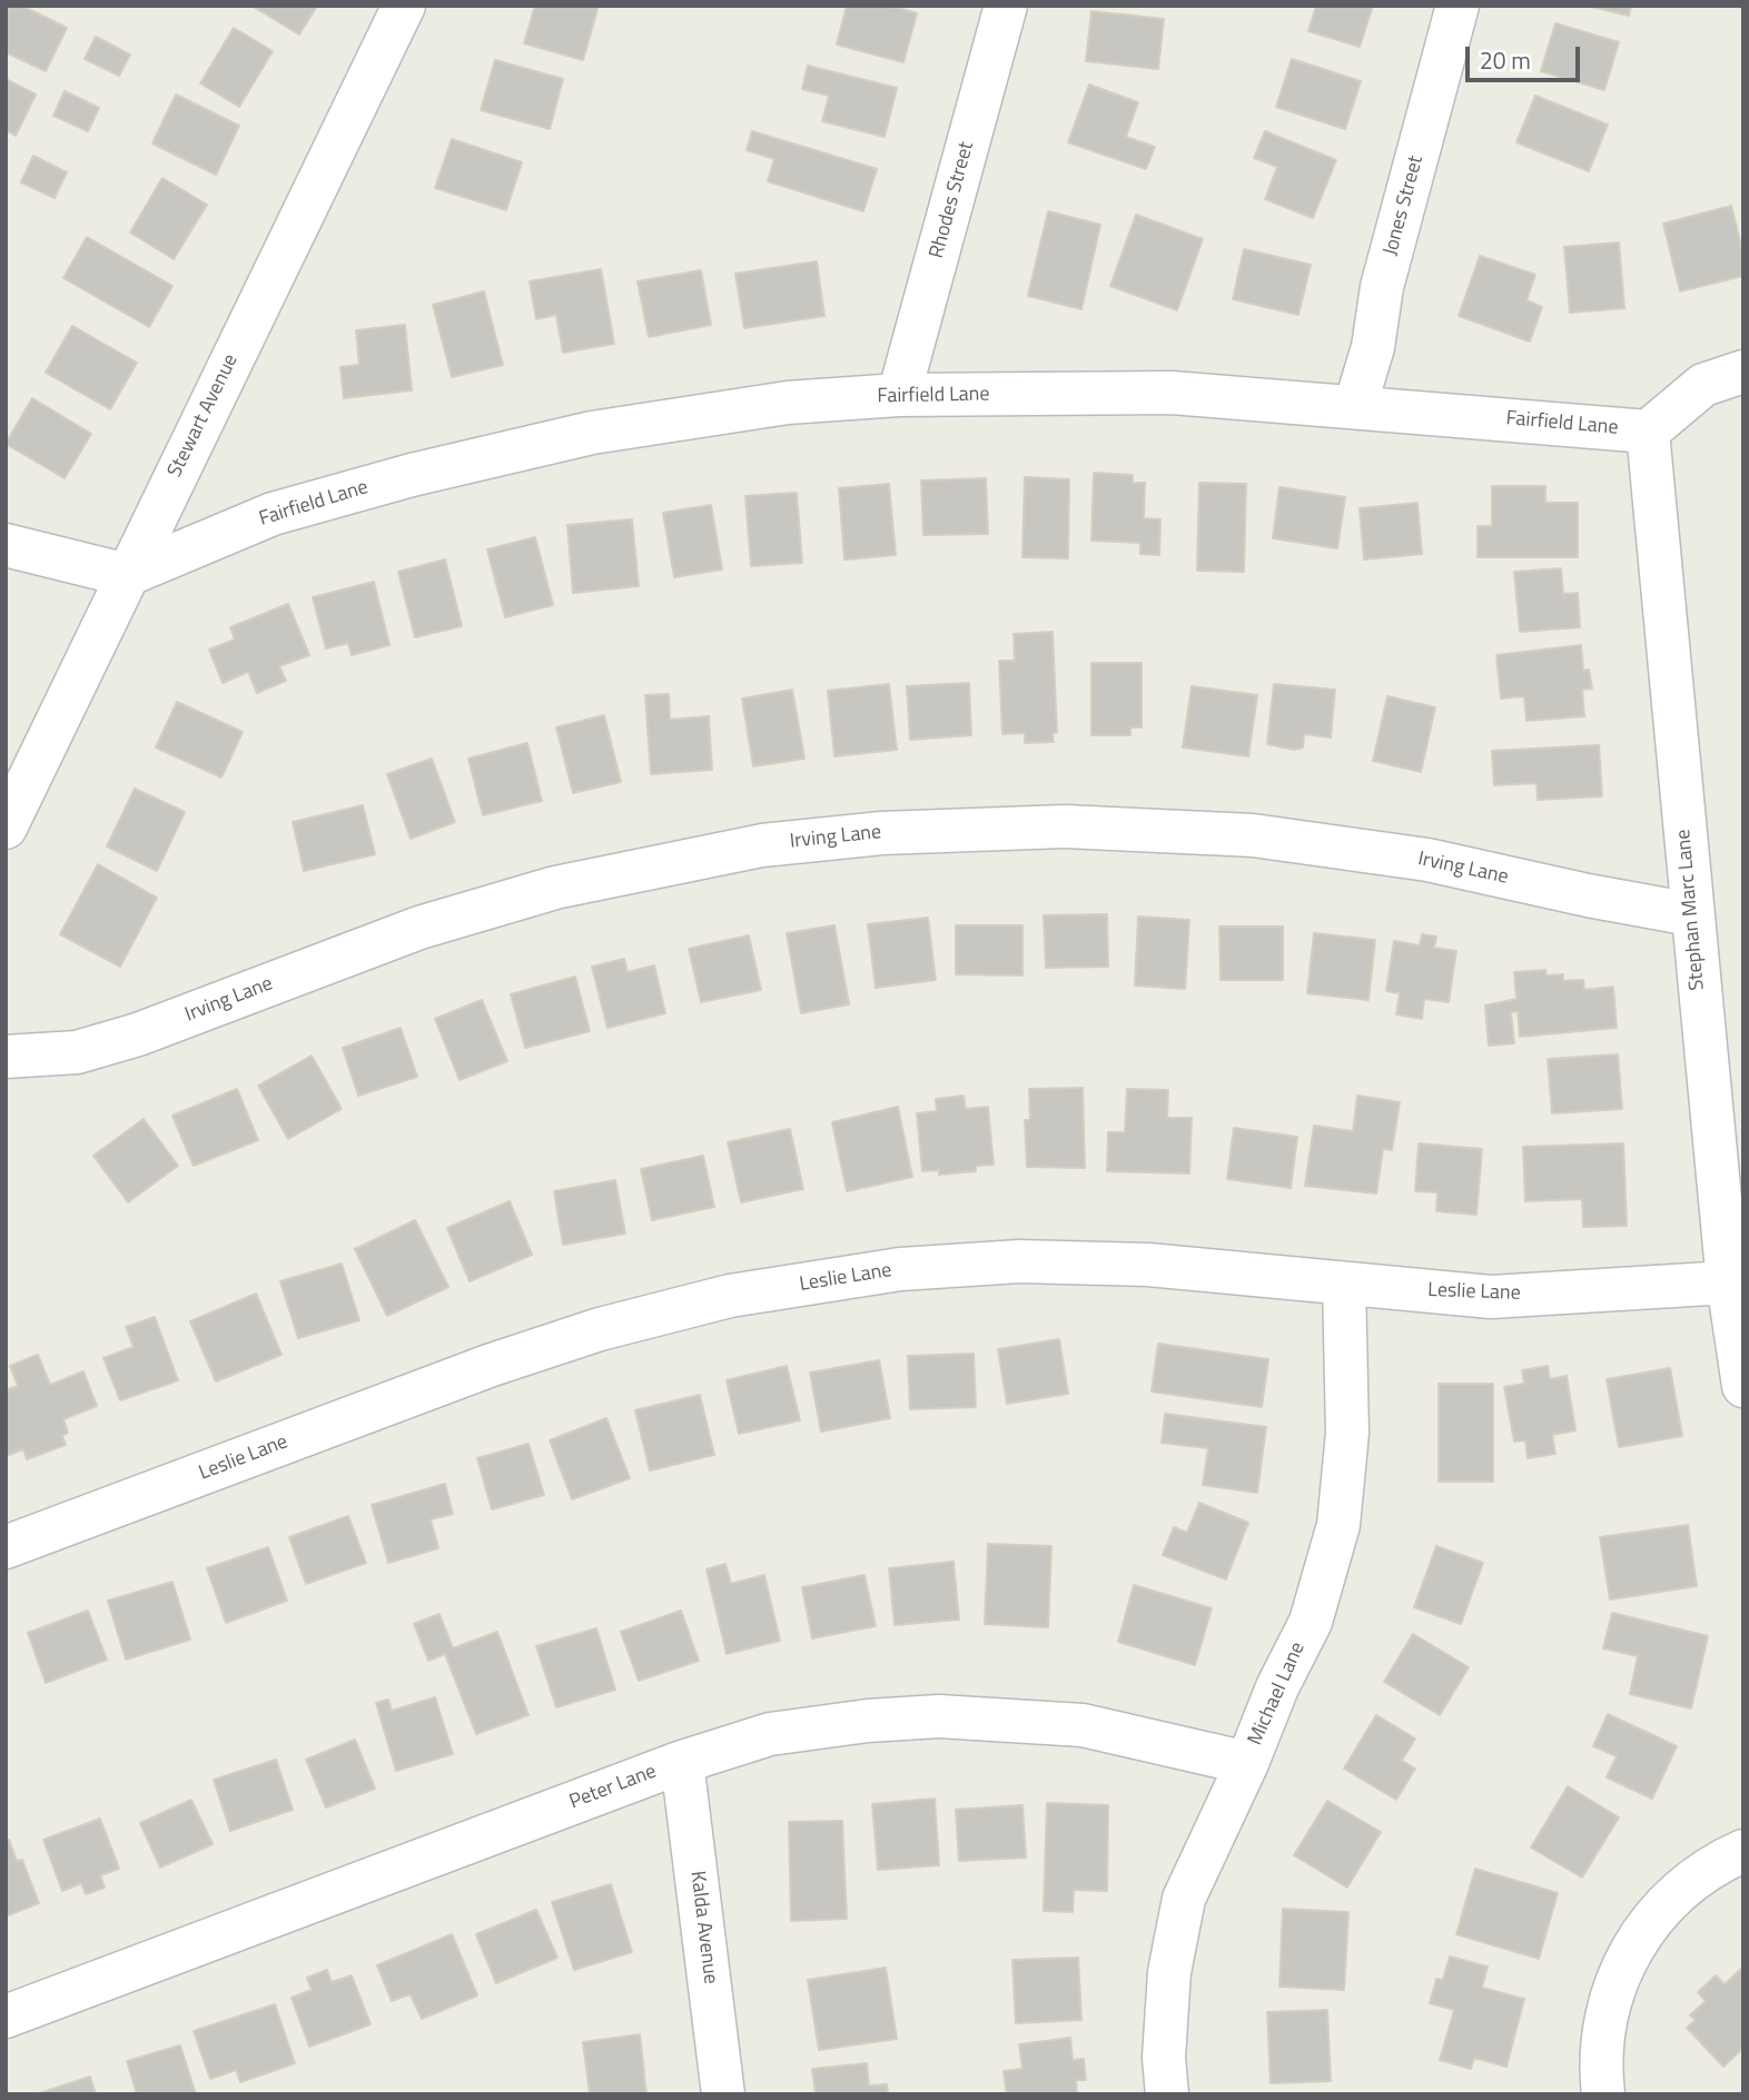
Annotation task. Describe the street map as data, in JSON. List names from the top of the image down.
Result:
{
  "streets": {
    "street": [
      "Rhodes Street",
      "Jones Street",
      "Fairfield Lane",
      "Stewart Avenue",
      "Irving Lane",
      "Stephan Marc Lane",
      "Leslie Lane",
      "Michael Lane",
      "Peter Lane",
      "Kalda Avenue"
    ]
  },
  "crossings": [
    ["Rhodes Street", "Fairfield Lane"],
    ["Jones Street", "Fairfield Lane"],
    ["Fairfield Lane", "Stewart Avenue"],
    ["Fairfield Lane", "Stephan Marc Lane"],
    ["Irving Lane", "Stephan Marc Lane"],
    ["Stephan Marc Lane", "Leslie Lane"],
    ["Leslie Lane", "Michael Lane"],
    ["Michael Lane", "Peter Lane"],
    ["Peter Lane", "Kalda Avenue"]
  ],
  "scale_bar": "20 m"
}
